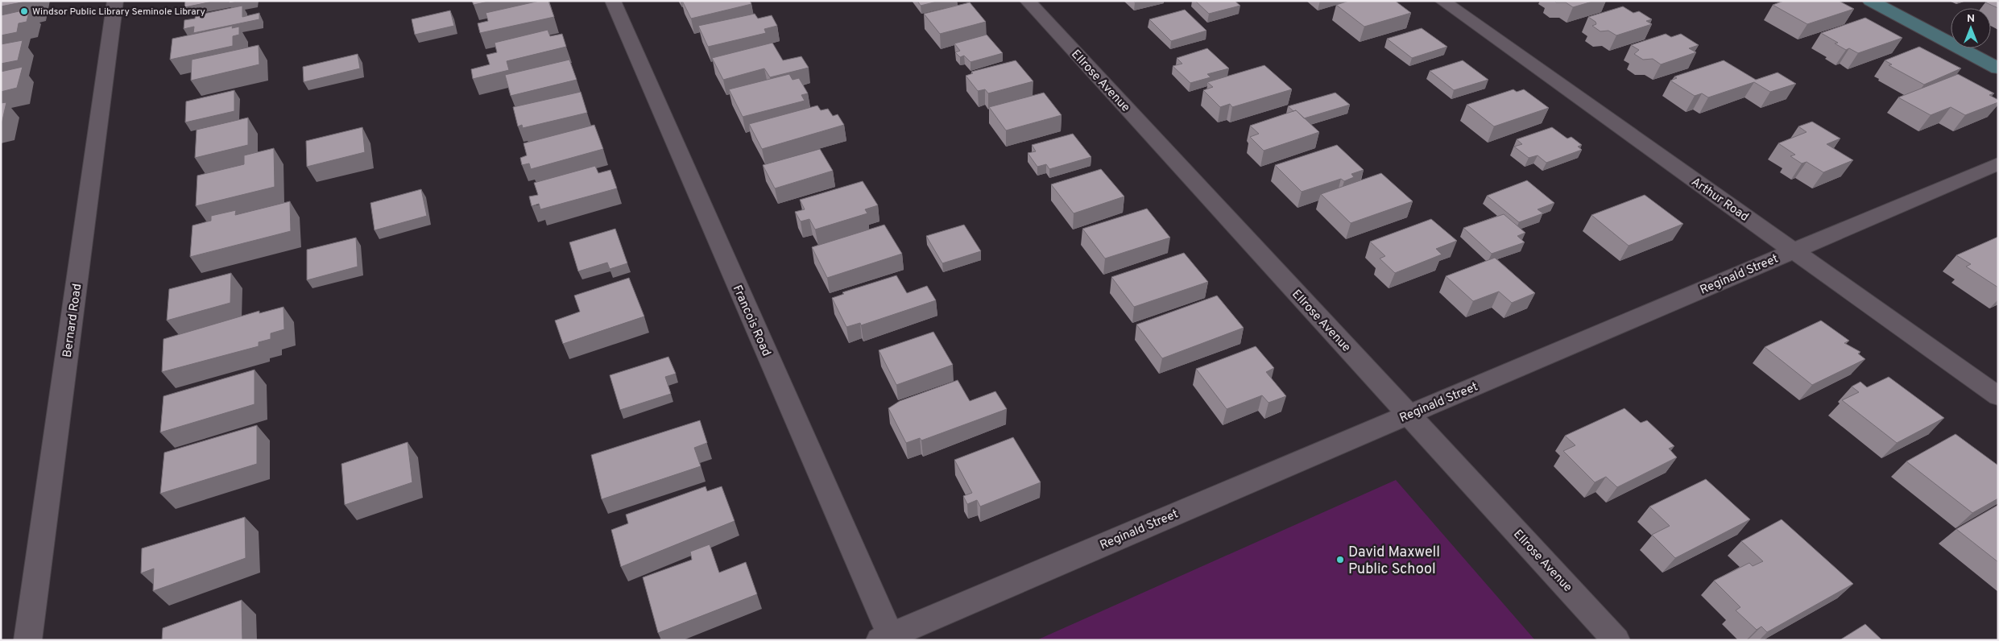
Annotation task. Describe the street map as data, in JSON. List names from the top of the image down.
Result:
{
  "streets": {
    "street": [
      "Ellrose Avenue",
      "Arthur Road",
      "Reginald Street",
      "Bernard Road",
      "Francois Road"
    ]
  },
  "crossings": [
    ["Ellrose Avenue", "Reginald Street"],
    ["Arthur Road", "Reginald Street"],
    ["Reginald Street", "Francois Road"]
  ],
  "places": ["Windsor Public Library Seminole Library", "David Maxwell Public School"],
  "north": "top"
}
